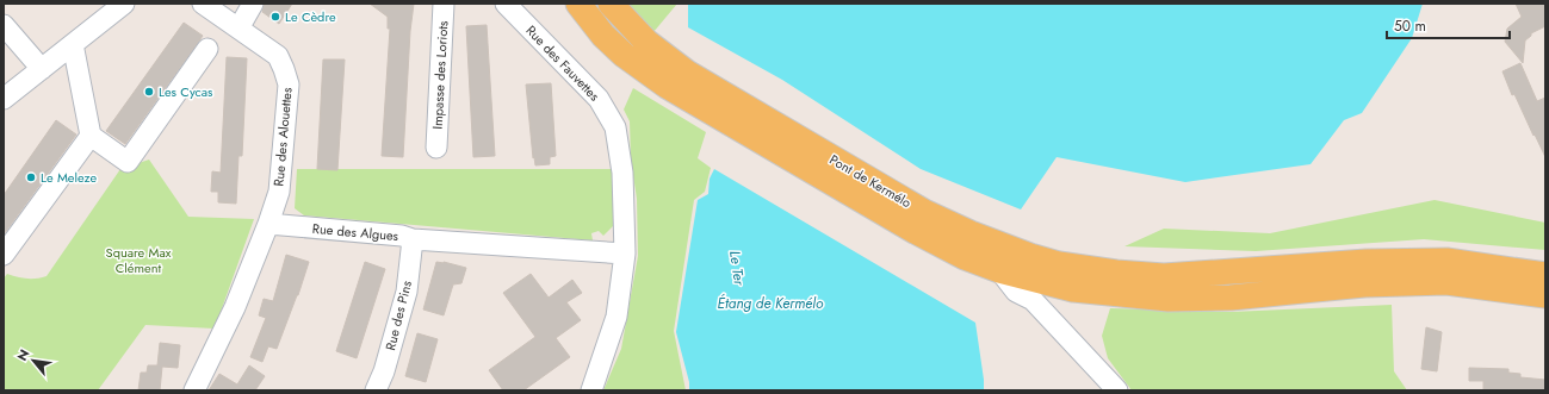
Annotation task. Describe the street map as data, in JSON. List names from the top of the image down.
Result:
{
  "streets": {
    "main road": ["Pont de Kermélo"],
    "street": [
      "Rue des Fauvettes",
      "Impasse des Loriots",
      "Rue des Alouettes",
      "Rue des Algues",
      "Rue des Pins"
    ]
  },
  "crossings": [
    ["Rue des Fauvettes", "Rue des Algues"],
    ["Rue des Alouettes", "Rue des Algues"],
    ["Rue des Algues", "Rue des Pins"]
  ],
  "water": ["Le Ter", "Étang de Kermélo"],
  "parks": ["Square Max Clément"],
  "places": ["Le Cèdre", "Les Cycas", "Le Meleze"],
  "scale_bar": "50 m",
  "north": "top left"
}
